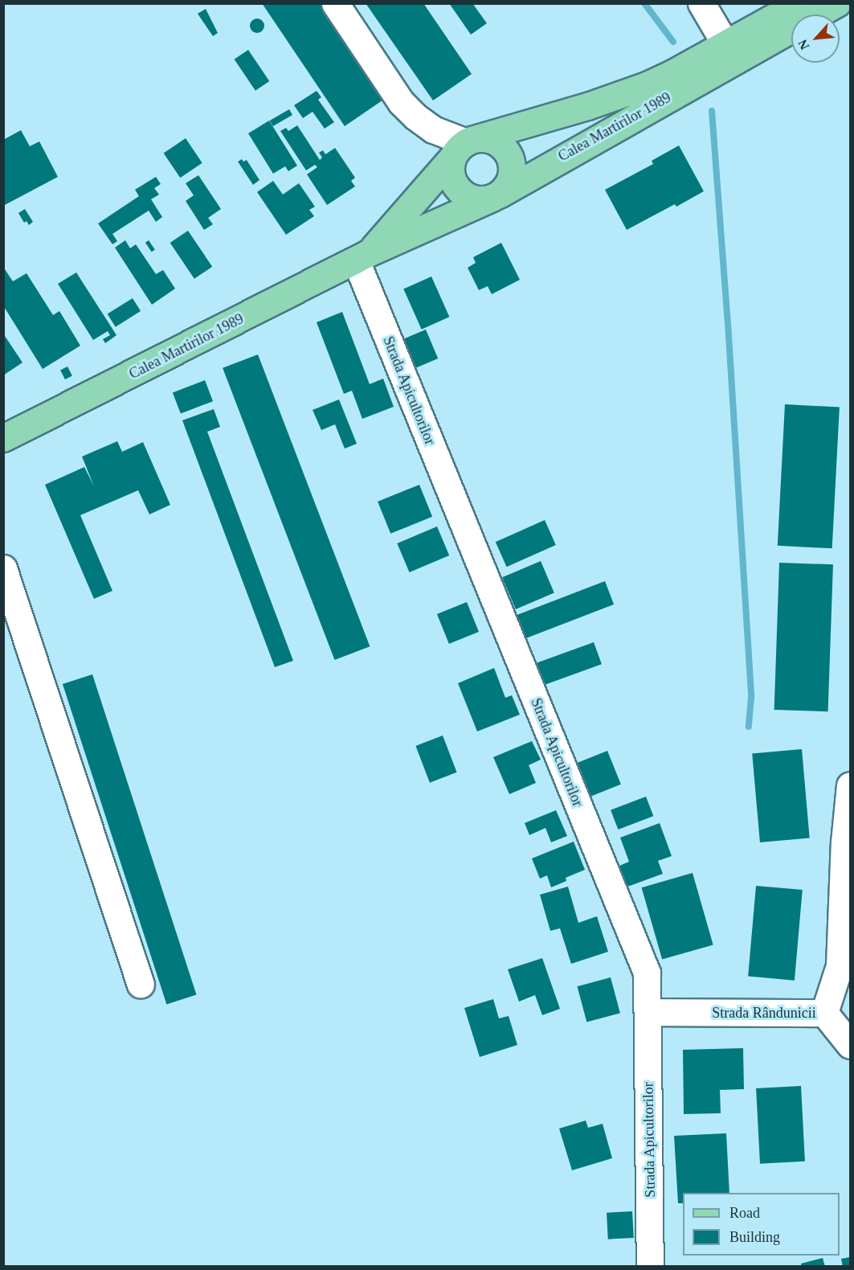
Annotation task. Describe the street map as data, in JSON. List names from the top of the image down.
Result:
{
  "streets": {
    "main road": ["Calea Martirilor 1989"],
    "street": ["Strada Apicultorilor", "Strada Rândunicii"]
  },
  "crossings": [
    ["Calea Martirilor 1989", "Strada Apicultorilor"],
    ["Strada Apicultorilor", "Strada Rândunicii"]
  ],
  "legend": ["Road", "Building"],
  "north": "bottom left"
}
